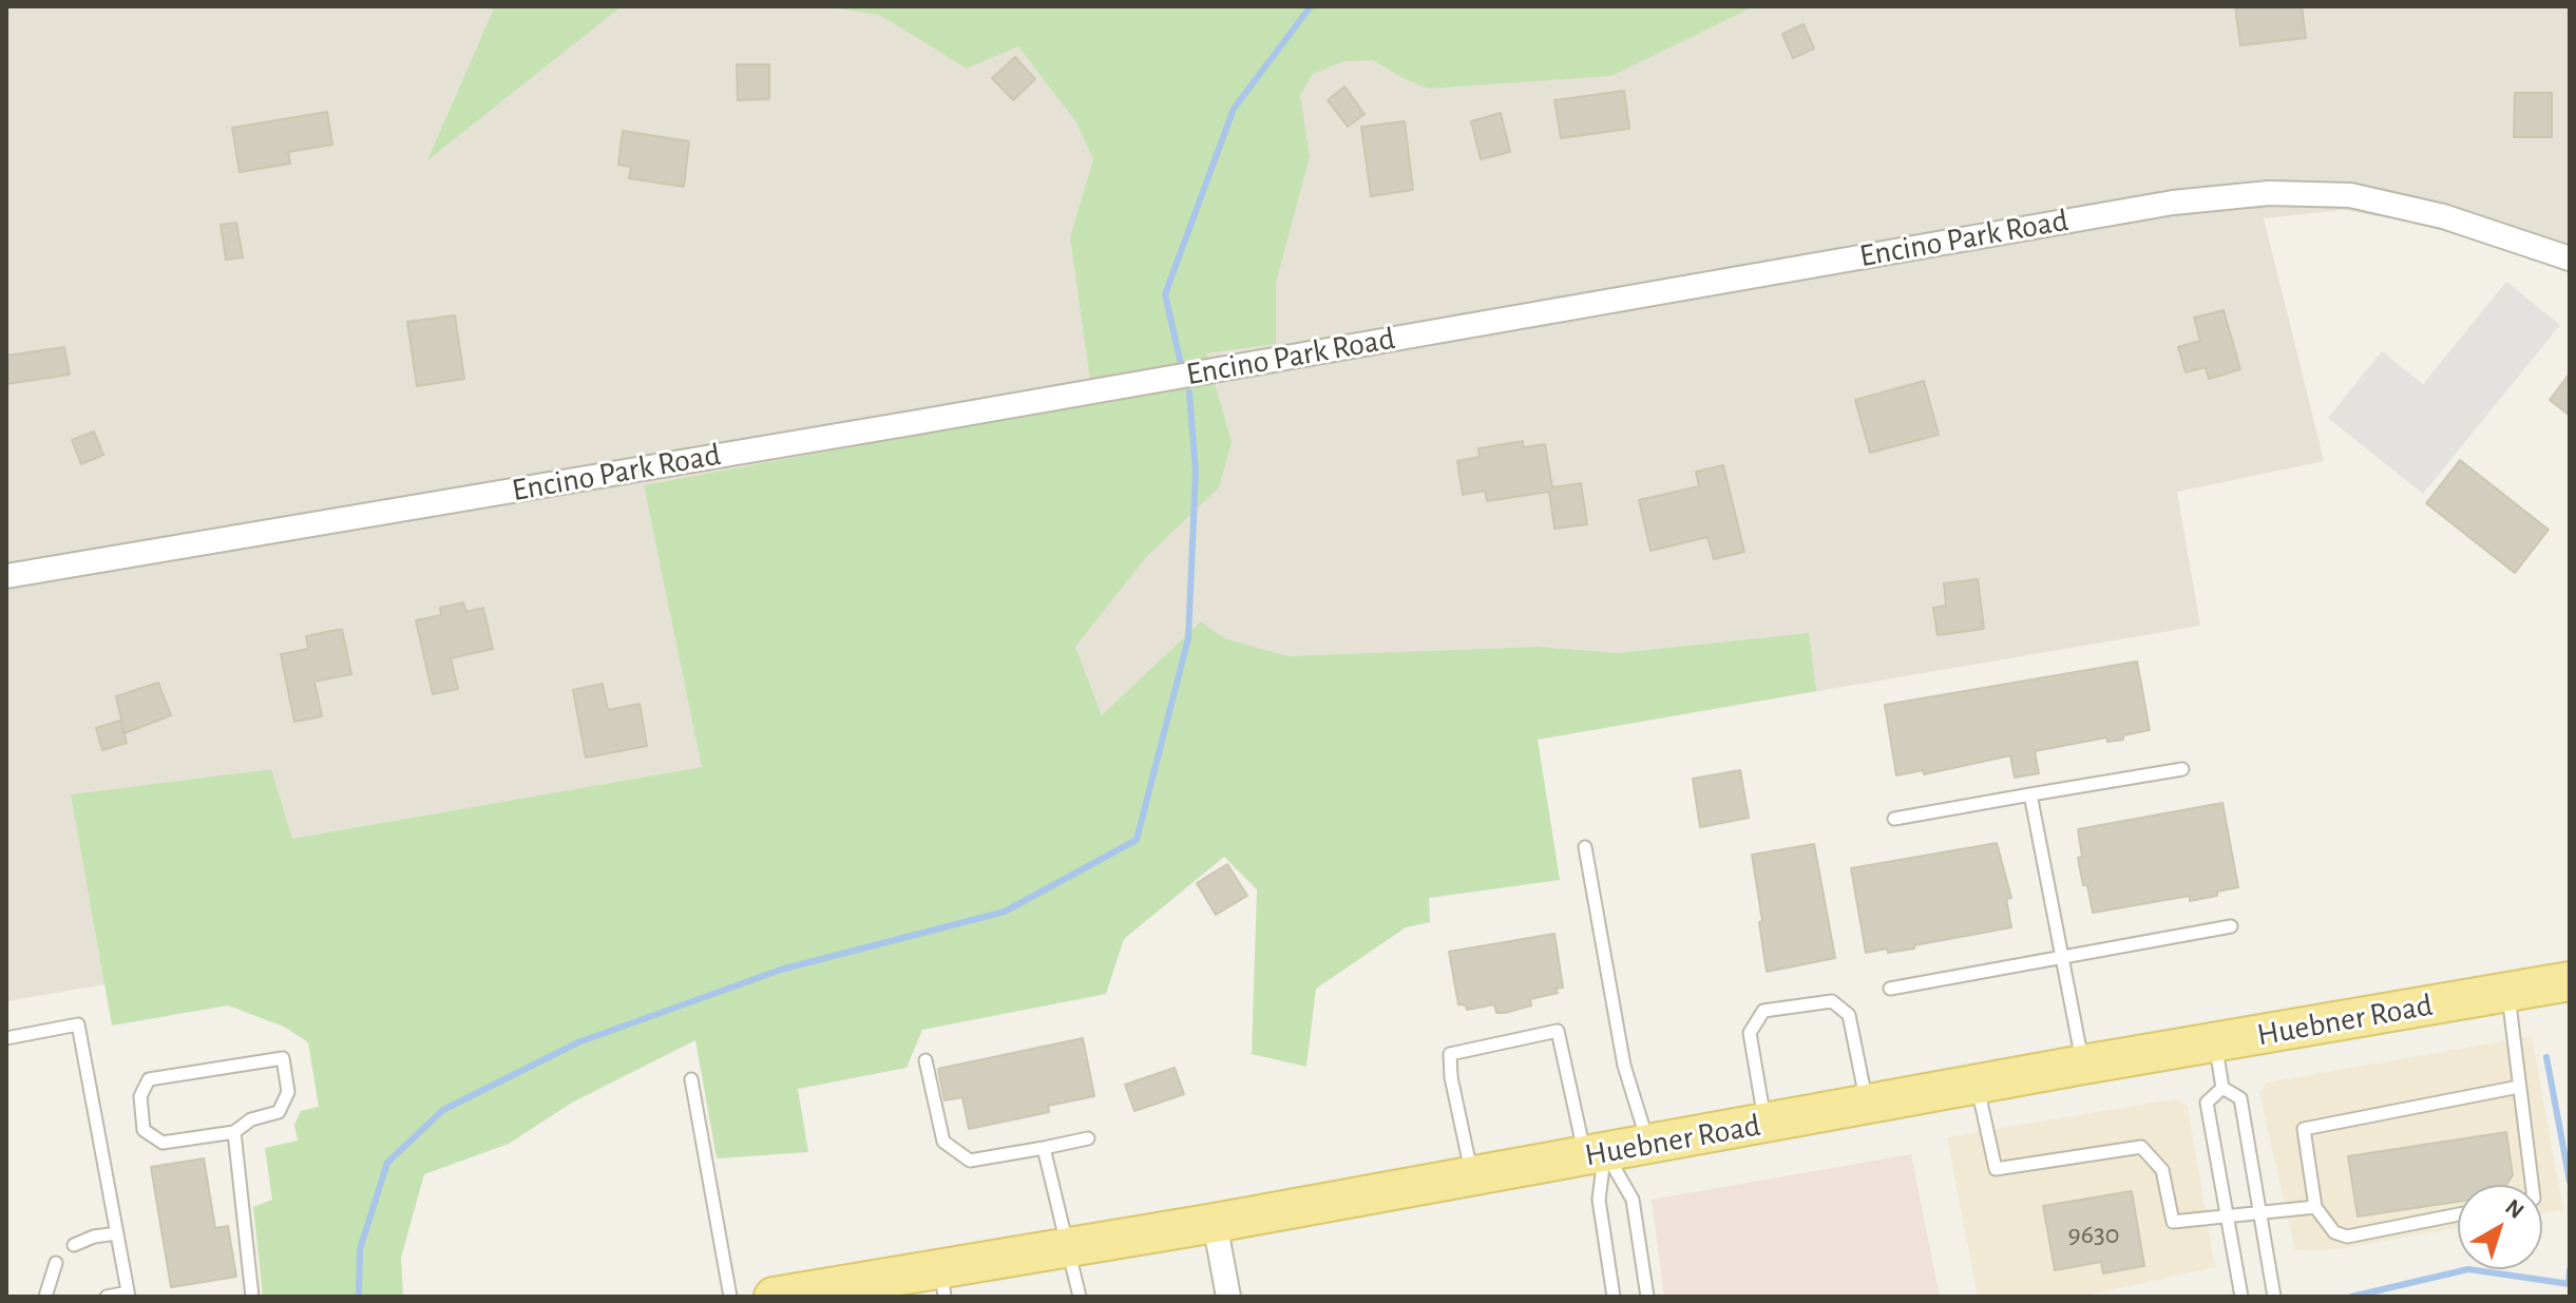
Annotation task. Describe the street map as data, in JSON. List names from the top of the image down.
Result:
{
  "streets": {
    "main road": ["Huebner Road"],
    "street": ["Encino Park Road"]
  },
  "house_numbers": ["9630"],
  "north": "top right"
}
